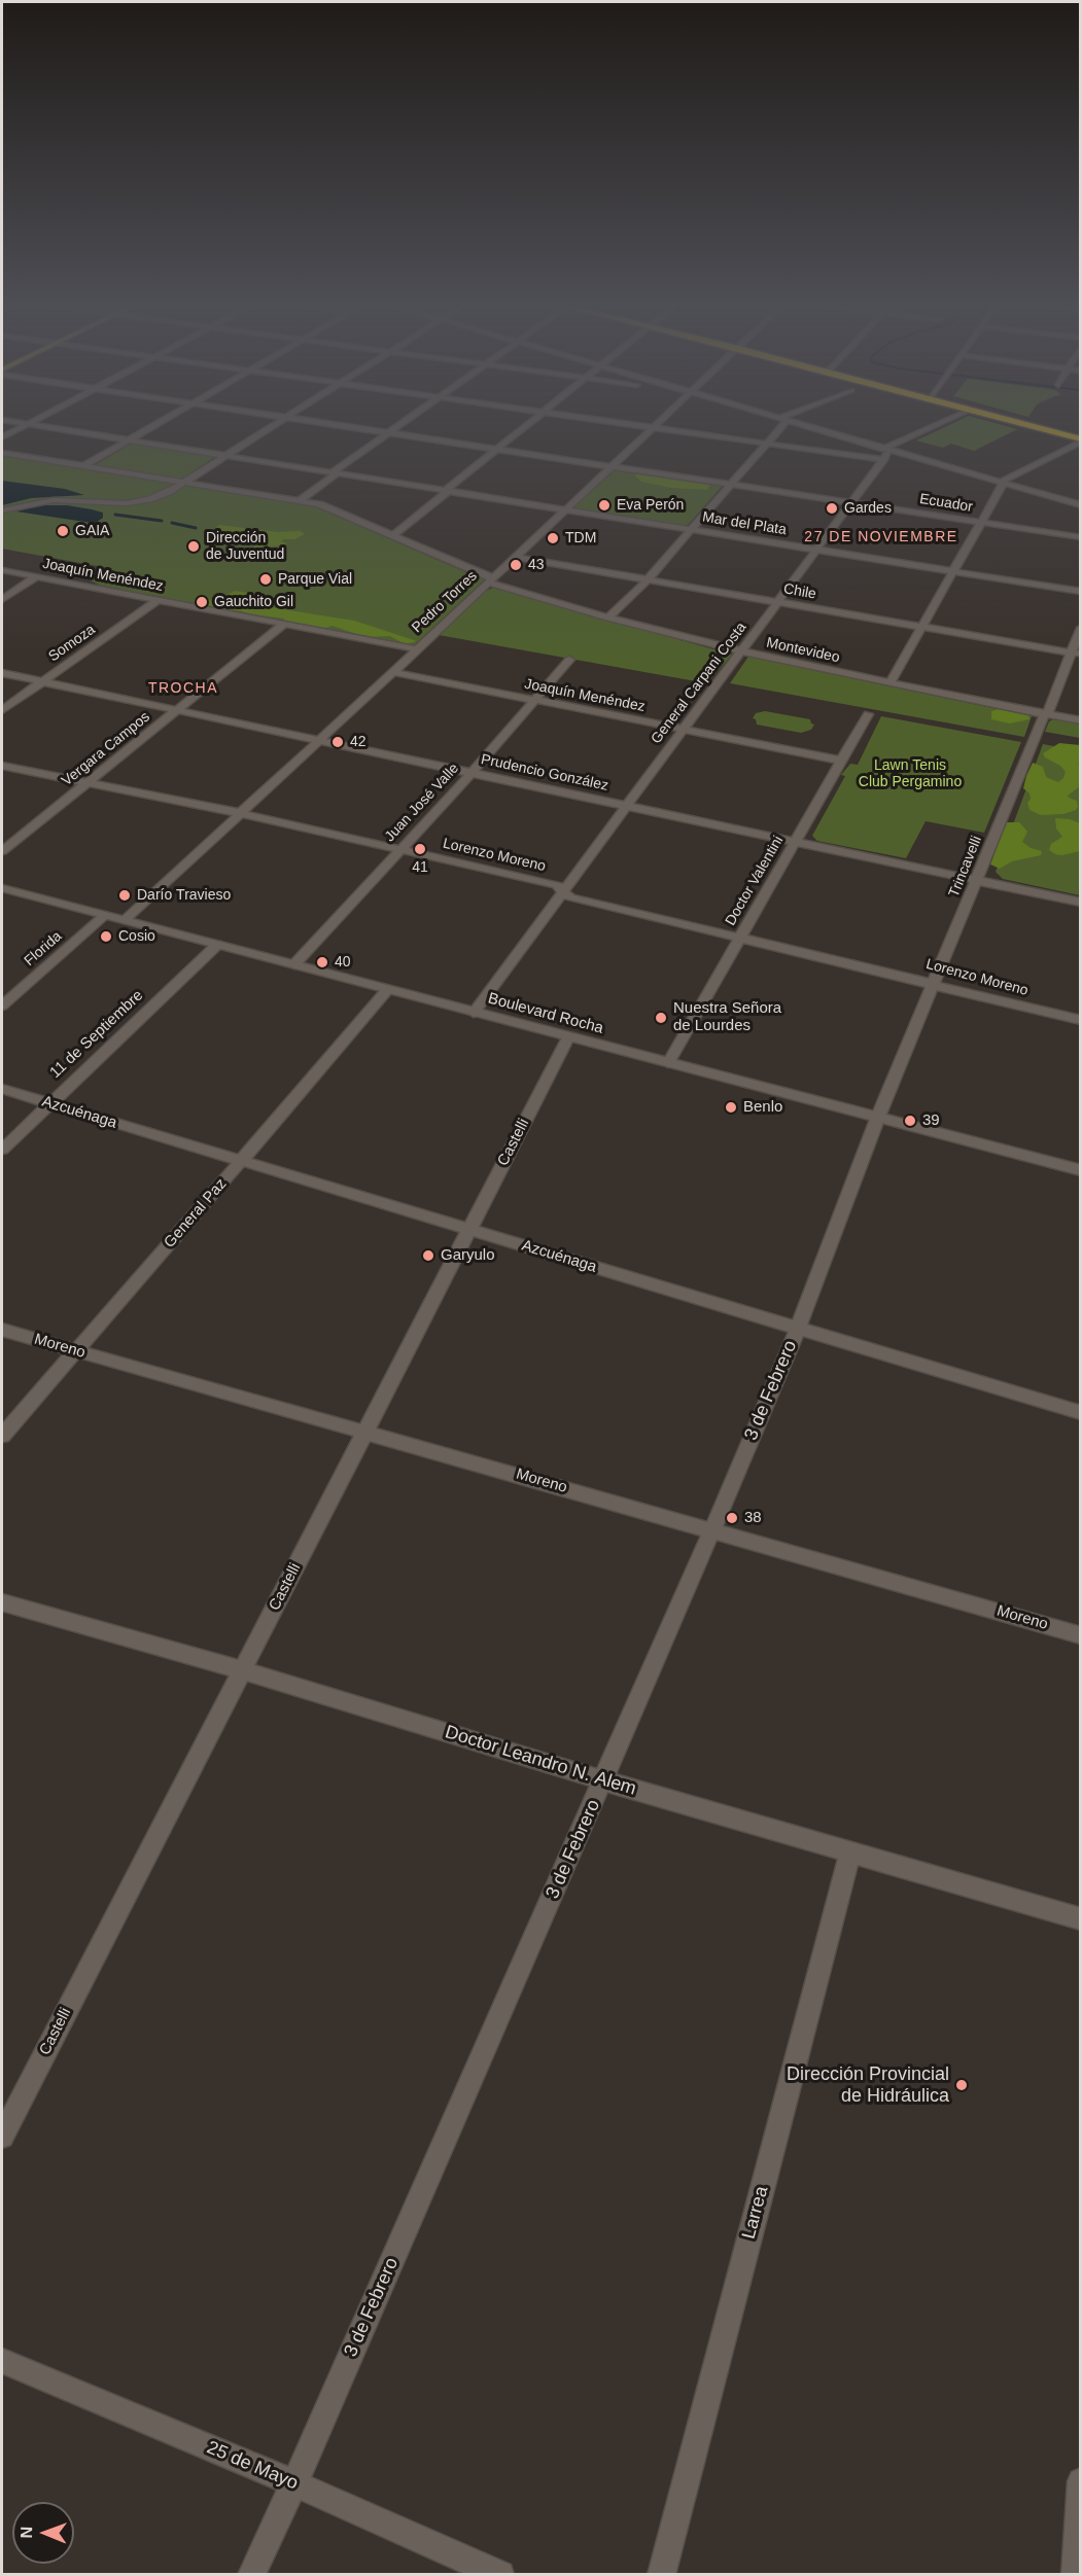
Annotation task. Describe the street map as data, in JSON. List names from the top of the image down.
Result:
{
  "streets": {
    "street": [
      "Ecuador",
      "Mar del Plata",
      "Joaquín Menéndez",
      "Chile",
      "Pedro Torres",
      "Somoza",
      "Montevideo",
      "General Carpani Costa",
      "Vergara Campos",
      "Prudencio González",
      "Juan José Valle",
      "Lorenzo Moreno",
      "Trincavelli",
      "Doctor Valentini",
      "Florida",
      "Boulevard Rocha",
      "11 de Septiembre",
      "Azcuénaga",
      "Castelli",
      "General Paz",
      "Moreno",
      "3 de Febrero",
      "Doctor Leandro N. Alem",
      "Larrea",
      "25 de Mayo"
    ]
  },
  "crossings": [
    ["Ecuador", "Pedro Torres"],
    ["Ecuador", "General Carpani Costa"],
    ["Mar del Plata", "Pedro Torres"],
    ["Mar del Plata", "General Carpani Costa"],
    ["Joaquín Menéndez", "Pedro Torres"],
    ["Joaquín Menéndez", "Somoza"],
    ["Joaquín Menéndez", "General Carpani Costa"],
    ["Joaquín Menéndez", "Vergara Campos"],
    ["Joaquín Menéndez", "Juan José Valle"],
    ["Joaquín Menéndez", "Doctor Valentini"],
    ["Chile", "Pedro Torres"],
    ["Chile", "General Carpani Costa"],
    ["Chile", "Trincavelli"],
    ["Pedro Torres", "Montevideo"],
    ["Pedro Torres", "Prudencio González"],
    ["Pedro Torres", "Lorenzo Moreno"],
    ["Pedro Torres", "Boulevard Rocha"],
    ["Somoza", "Prudencio González"],
    ["Montevideo", "General Carpani Costa"],
    ["Montevideo", "Trincavelli"],
    ["General Carpani Costa", "Prudencio González"],
    ["General Carpani Costa", "Lorenzo Moreno"],
    ["General Carpani Costa", "Boulevard Rocha"],
    ["Vergara Campos", "Prudencio González"],
    ["Vergara Campos", "Lorenzo Moreno"],
    ["Prudencio González", "Juan José Valle"],
    ["Prudencio González", "Trincavelli"],
    ["Prudencio González", "Doctor Valentini"],
    ["Juan José Valle", "Lorenzo Moreno"],
    ["Juan José Valle", "Boulevard Rocha"],
    ["Lorenzo Moreno", "Trincavelli"],
    ["Lorenzo Moreno", "Doctor Valentini"],
    ["Trincavelli", "Boulevard Rocha"],
    ["Trincavelli", "3 de Febrero"],
    ["Doctor Valentini", "Boulevard Rocha"],
    ["Florida", "Boulevard Rocha"],
    ["Boulevard Rocha", "11 de Septiembre"],
    ["Boulevard Rocha", "Castelli"],
    ["Boulevard Rocha", "General Paz"],
    ["Boulevard Rocha", "3 de Febrero"],
    ["11 de Septiembre", "Azcuénaga"],
    ["Azcuénaga", "Castelli"],
    ["Azcuénaga", "General Paz"],
    ["Azcuénaga", "3 de Febrero"],
    ["Castelli", "Moreno"],
    ["Castelli", "Doctor Leandro N. Alem"],
    ["General Paz", "Moreno"],
    ["Moreno", "3 de Febrero"],
    ["3 de Febrero", "Doctor Leandro N. Alem"],
    ["3 de Febrero", "25 de Mayo"],
    ["Doctor Leandro N. Alem", "Larrea"]
  ],
  "districts": ["27 DE NOVIEMBRE", "TROCHA"],
  "parks": ["Lawn Tenis Club Pergamino"],
  "places": [
    "Eva Perón",
    "Gardes",
    "GAIA",
    "TDM",
    "Dirección de Juventud",
    "43",
    "Parque Vial",
    "Gauchito Gil",
    "42",
    "41",
    "Darío Travieso",
    "Cosio",
    "40",
    "Nuestra Señora de Lourdes",
    "Benlo",
    "39",
    "Garyulo",
    "38",
    "Dirección Provincial de Hidráulica"
  ],
  "north": "left"
}
